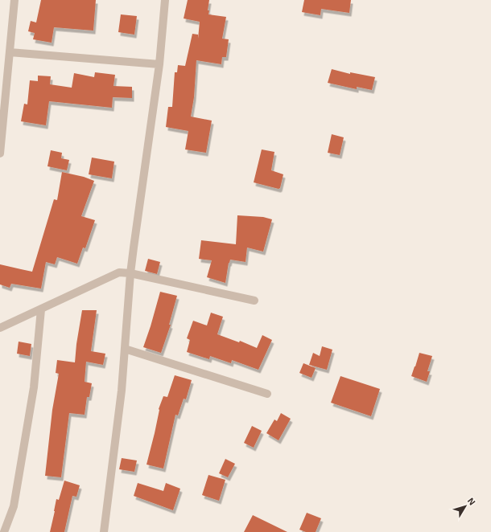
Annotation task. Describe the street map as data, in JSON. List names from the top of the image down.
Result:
{
  "north": "top right"
}
